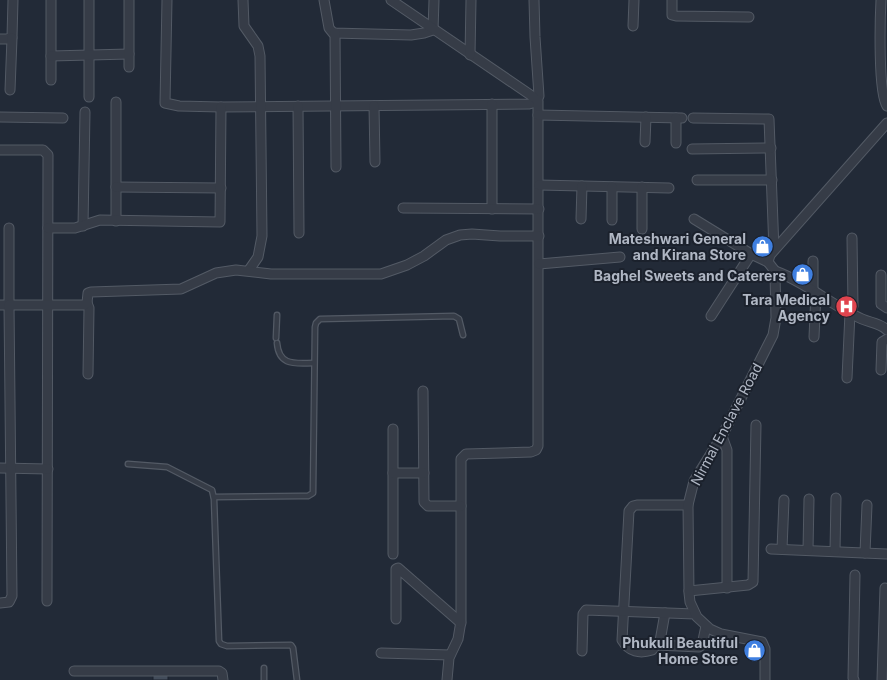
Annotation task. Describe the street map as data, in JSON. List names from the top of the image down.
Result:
{
  "streets": {
    "street": ["Nirmal Enclave Road"]
  },
  "places": {
    "shop": ["Mateshwari General and Kirana Store", "Baghel Sweets and Caterers", "Phukuli Beautiful Home Store"],
    "hospital": ["Tara Medical Agency"]
  }
}
